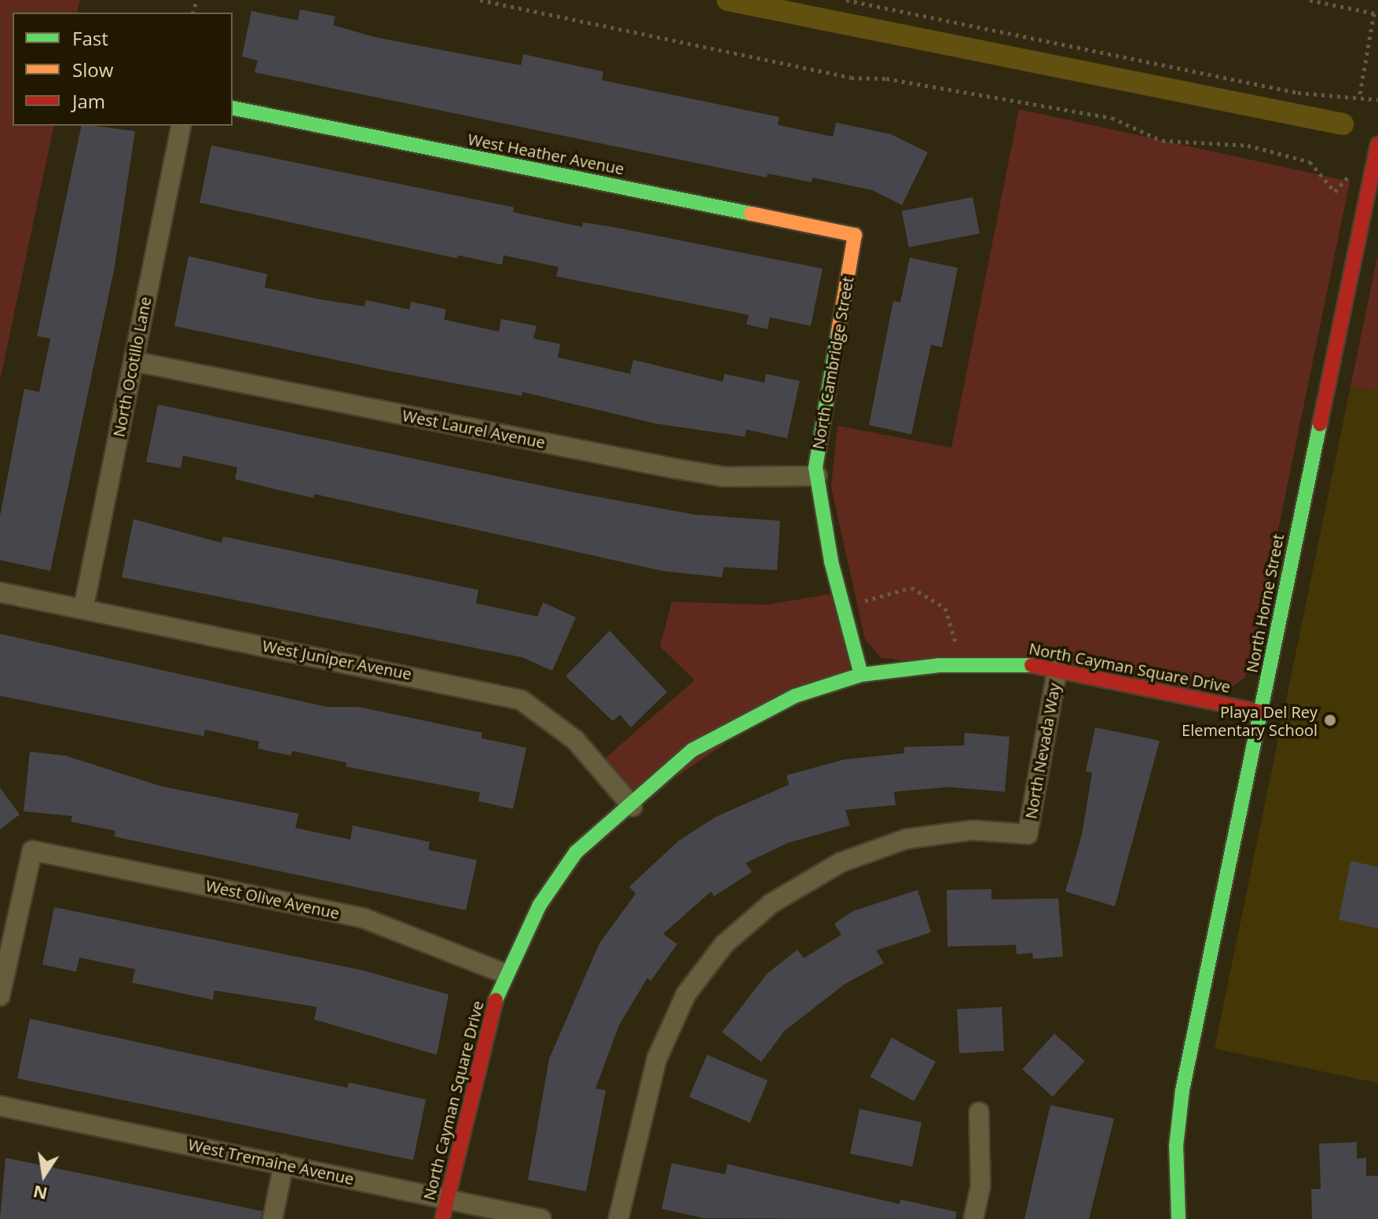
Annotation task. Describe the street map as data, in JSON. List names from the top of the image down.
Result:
{
  "streets": {
    "street": [
      "West Heather Avenue",
      "North Cambridge Street",
      "North Ocotillo Lane",
      "West Laurel Avenue",
      "North Horne Street",
      "West Juniper Avenue",
      "North Cayman Square Drive",
      "North Nevada Way",
      "West Olive Avenue",
      "West Tremaine Avenue"
    ]
  },
  "crossings": [
    ["West Heather Avenue", "North Cambridge Street"],
    ["North Cambridge Street", "West Laurel Avenue"],
    ["North Cambridge Street", "North Cayman Square Drive"],
    ["North Ocotillo Lane", "West Laurel Avenue"],
    ["North Ocotillo Lane", "West Juniper Avenue"],
    ["North Horne Street", "North Cayman Square Drive"],
    ["West Juniper Avenue", "North Cayman Square Drive"],
    ["North Cayman Square Drive", "North Nevada Way"],
    ["North Cayman Square Drive", "West Olive Avenue"],
    ["North Cayman Square Drive", "West Tremaine Avenue"]
  ],
  "places": ["Playa Del Rey Elementary School"],
  "legend": ["Fast", "Slow", "Jam"],
  "north": "bottom"
}
